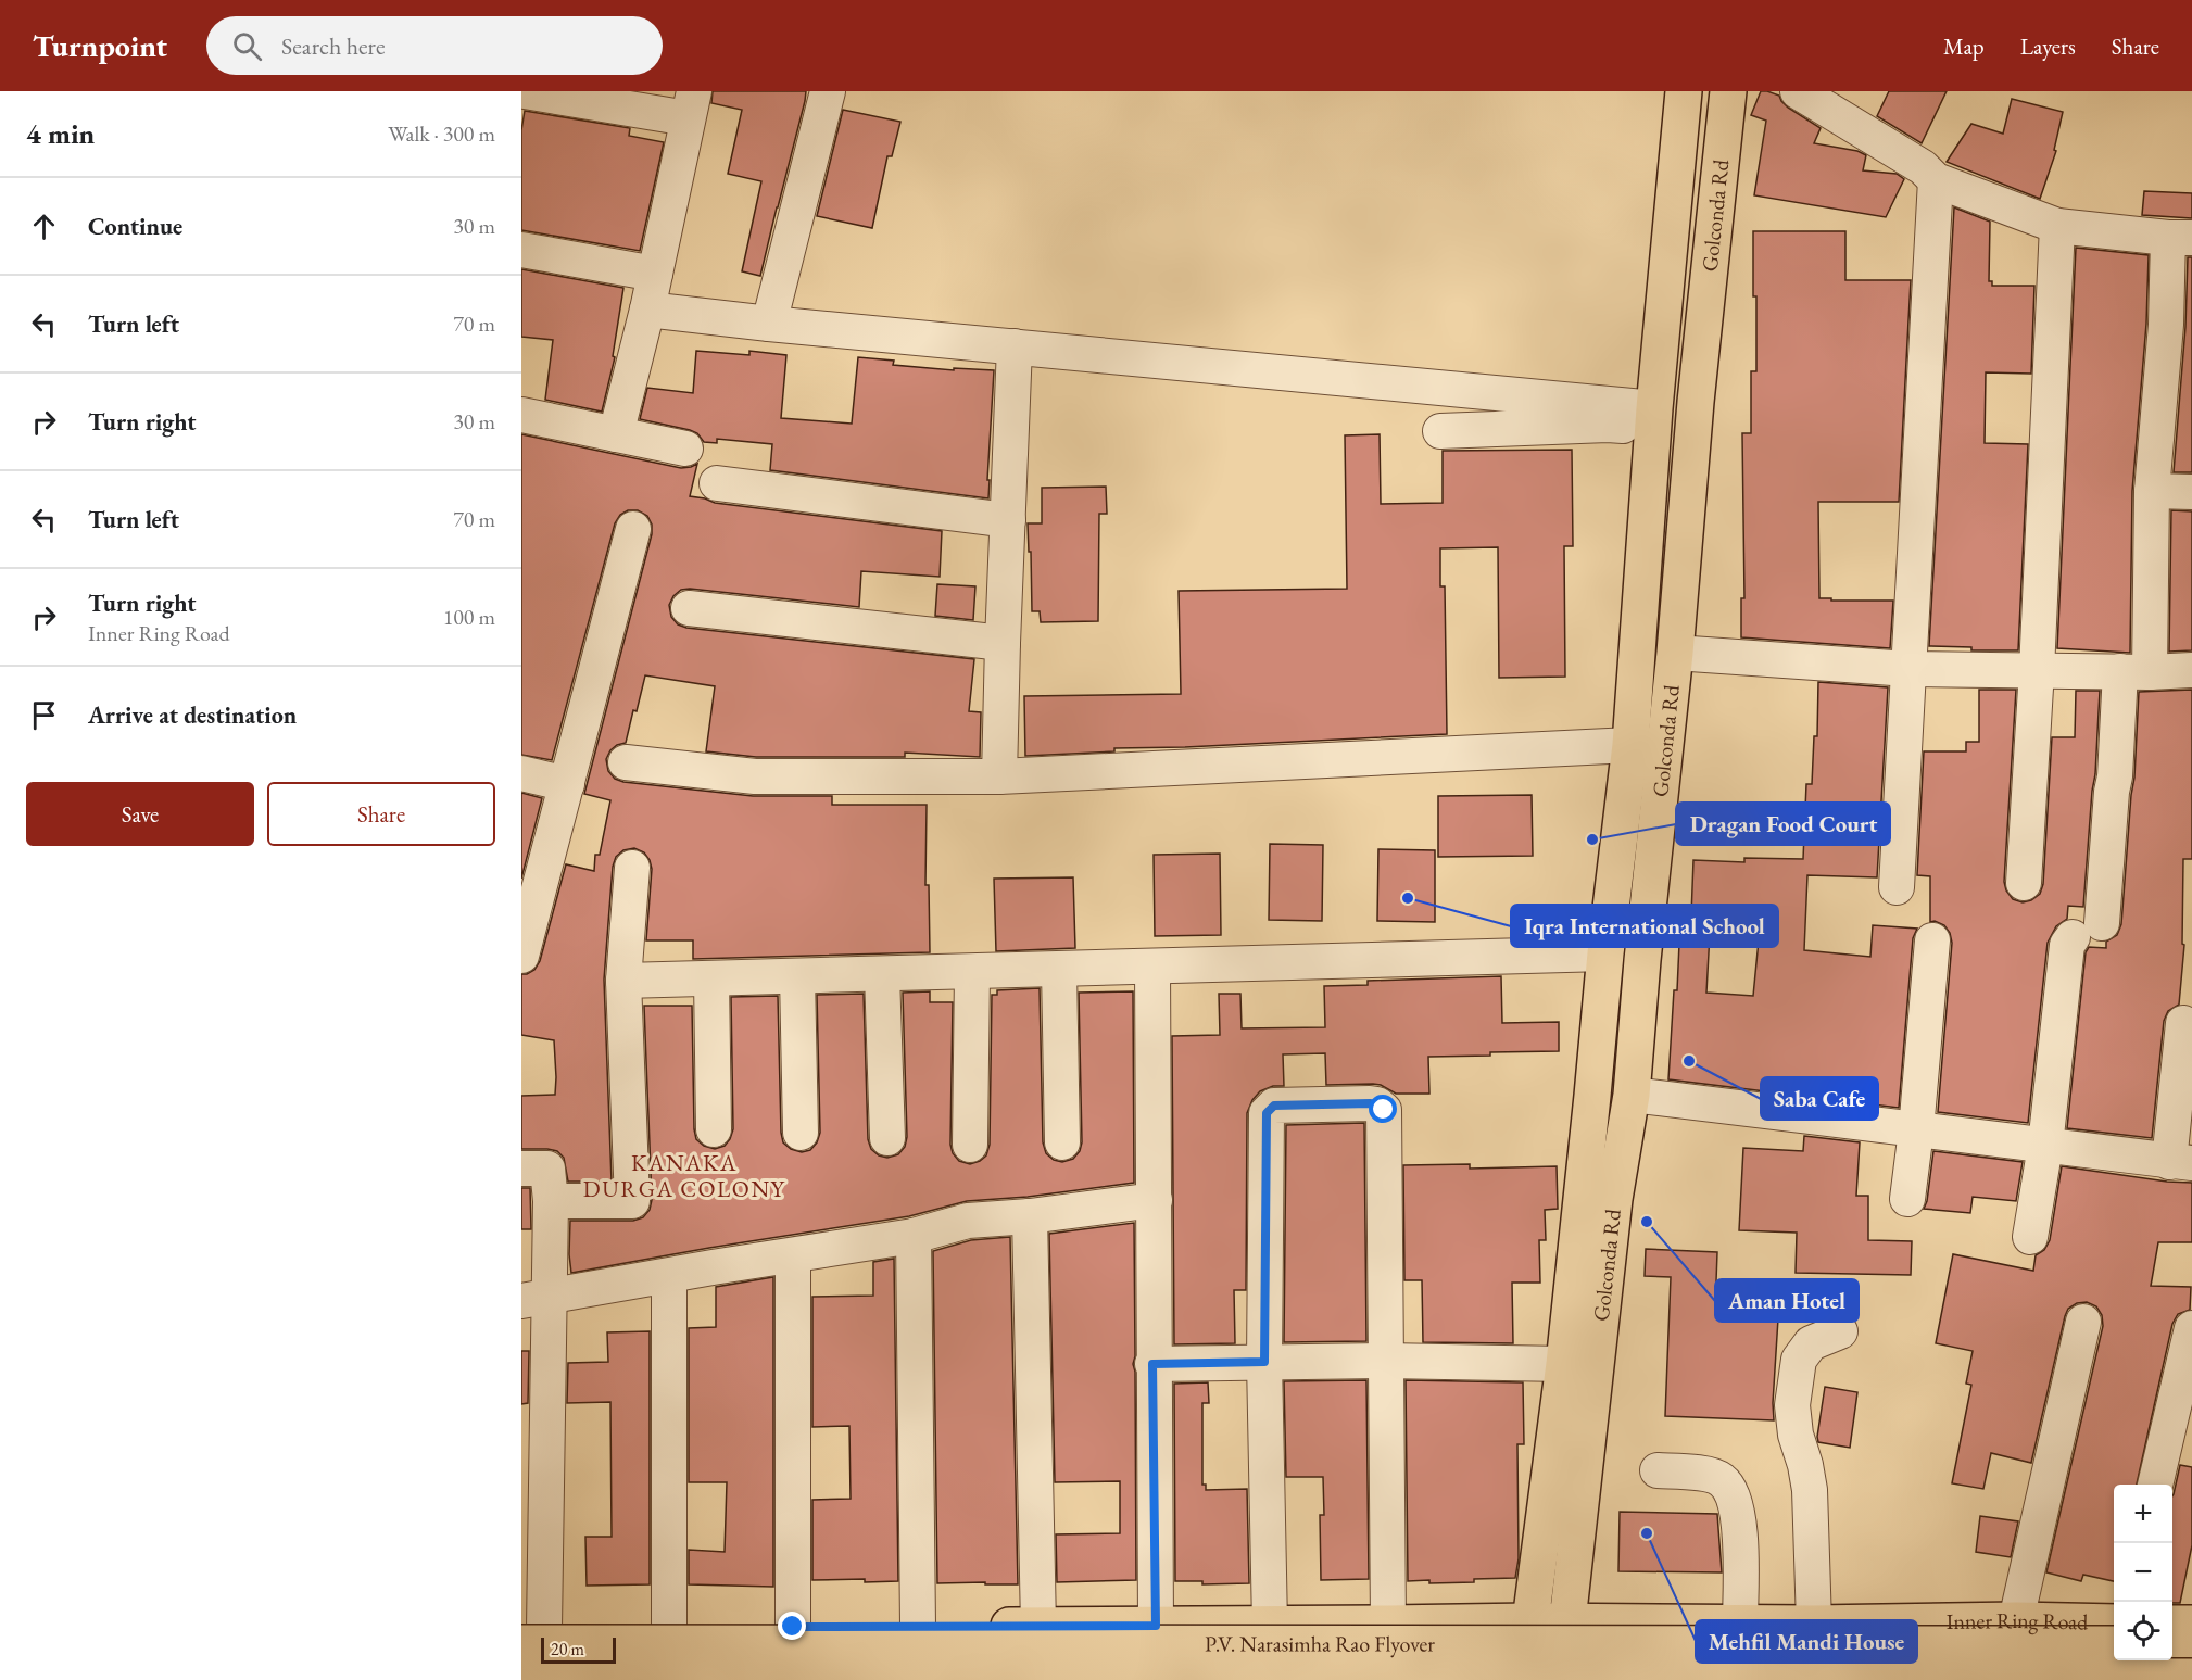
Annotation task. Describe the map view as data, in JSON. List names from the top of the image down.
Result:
{
  "streets": {
    "main road": ["Golconda Rd", "Inner Ring Road", "P.V. Narasimha Rao Flyover"]
  },
  "crossings": [
    ["Golconda Rd", "Inner Ring Road"]
  ],
  "districts": ["KANAKA DURGA COLONY"],
  "places": [
    "Dragan Food Court",
    "Iqra International School",
    "Saba Cafe",
    "Aman Hotel",
    "Mehfil Mandi House"
  ],
  "scale_bar": "20 m",
  "page": {
    "header": "Turnpoint",
    "search": "Search here",
    "nav": ["Map", "Layers", "Share"],
    "heading": ["4 min", "Walk · 300 m"],
    "list": [
      ["Continue", "30 m"],
      ["Turn left", "70 m"],
      ["Turn right", "30 m"],
      ["Turn left", "70 m"],
      ["Turn right", "Inner Ring Road", "100 m"],
      "Arrive at destination"
    ],
    "buttons": ["Save", "Share"],
    "map_buttons": ["+", "−"],
    "scale": "20 m"
  }
}
